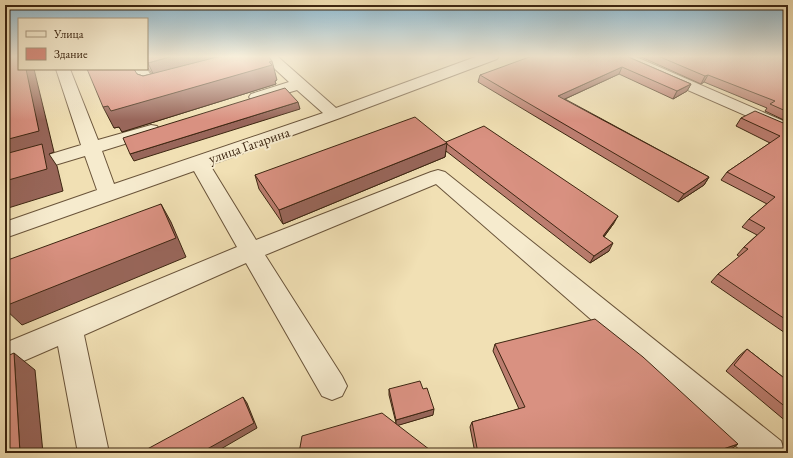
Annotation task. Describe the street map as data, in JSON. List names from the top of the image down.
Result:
{
  "streets": {
    "street": ["улица Гагарина"]
  },
  "legend": ["Улица", "Здание"]
}
